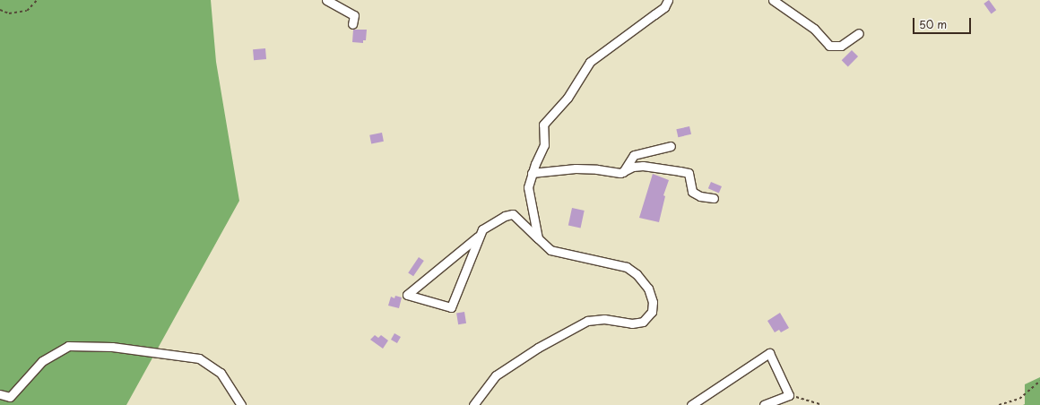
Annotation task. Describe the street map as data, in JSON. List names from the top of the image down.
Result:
{
  "scale_bar": "50 m"
}
